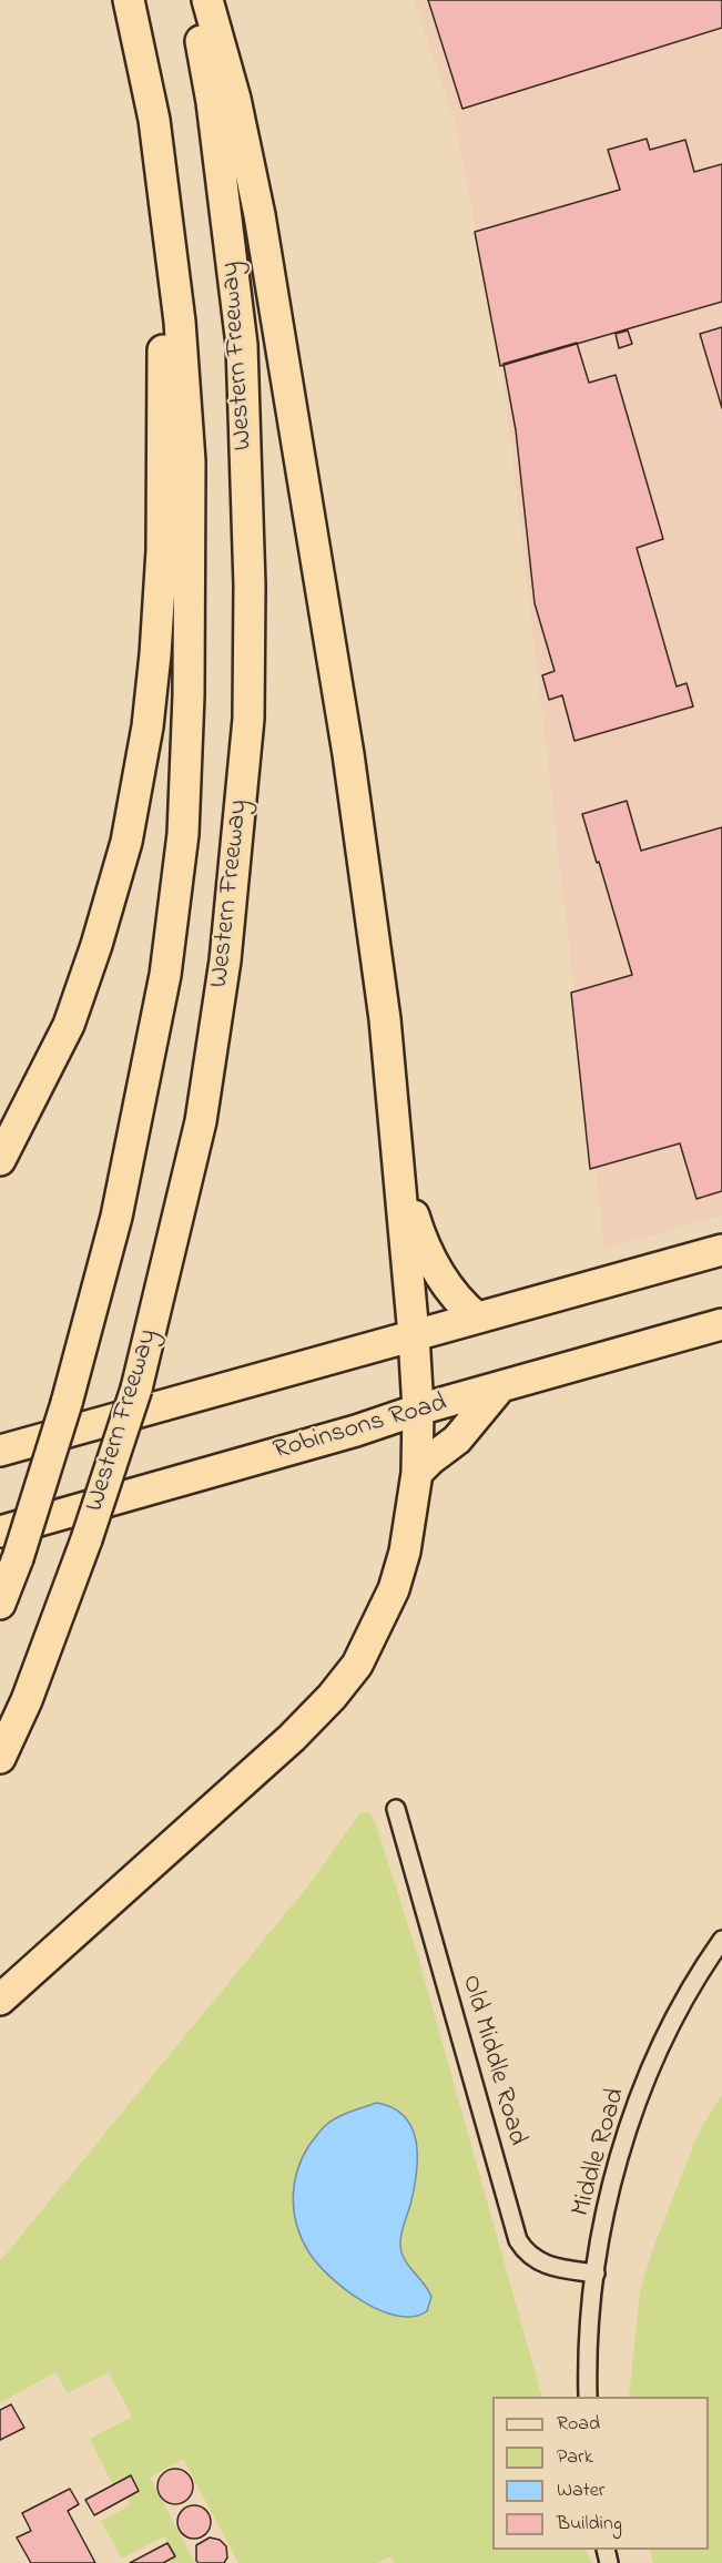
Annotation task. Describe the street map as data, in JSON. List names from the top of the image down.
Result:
{
  "streets": {
    "highway": ["Western Freeway", "Robinsons Road"],
    "street": ["Old Middle Road", "Middle Road"]
  },
  "crossings": [
    ["Old Middle Road", "Middle Road"]
  ],
  "legend": [
    "Road",
    "Park",
    "Water",
    "Building"
  ]
}
